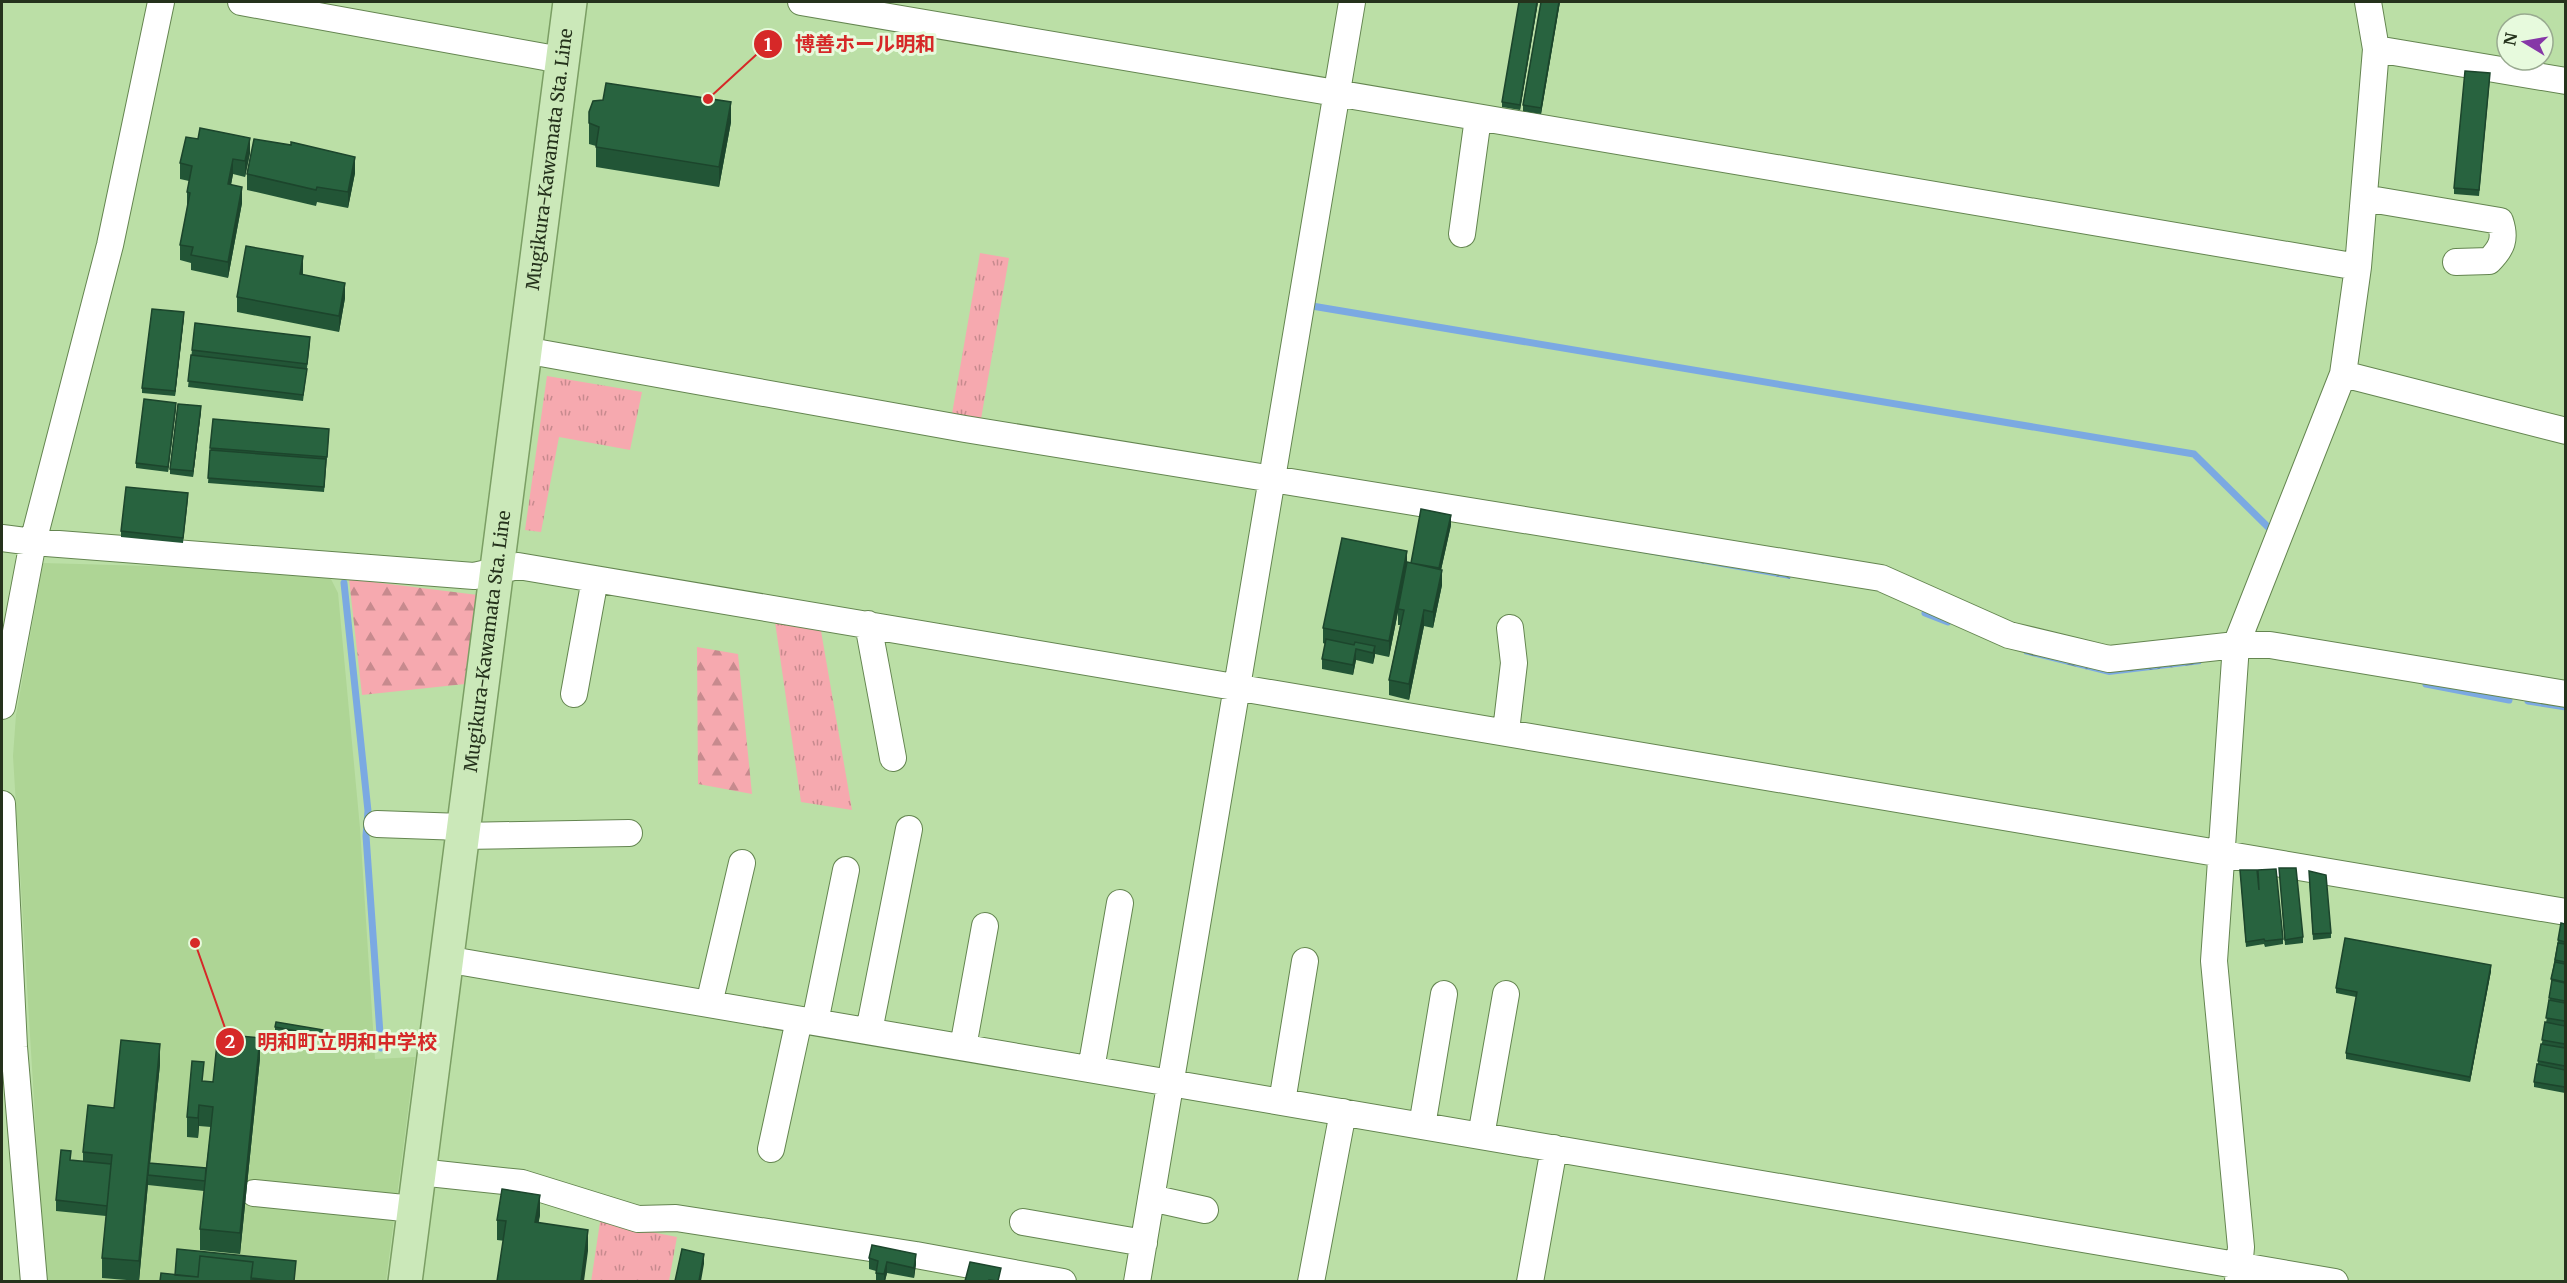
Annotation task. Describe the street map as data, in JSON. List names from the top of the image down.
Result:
{
  "streets": {
    "main road": ["Mugikura-Kawamata Sta. Line"]
  },
  "places": ["博善ホール明和", "明和町立明和中学校"],
  "north": "left"
}
